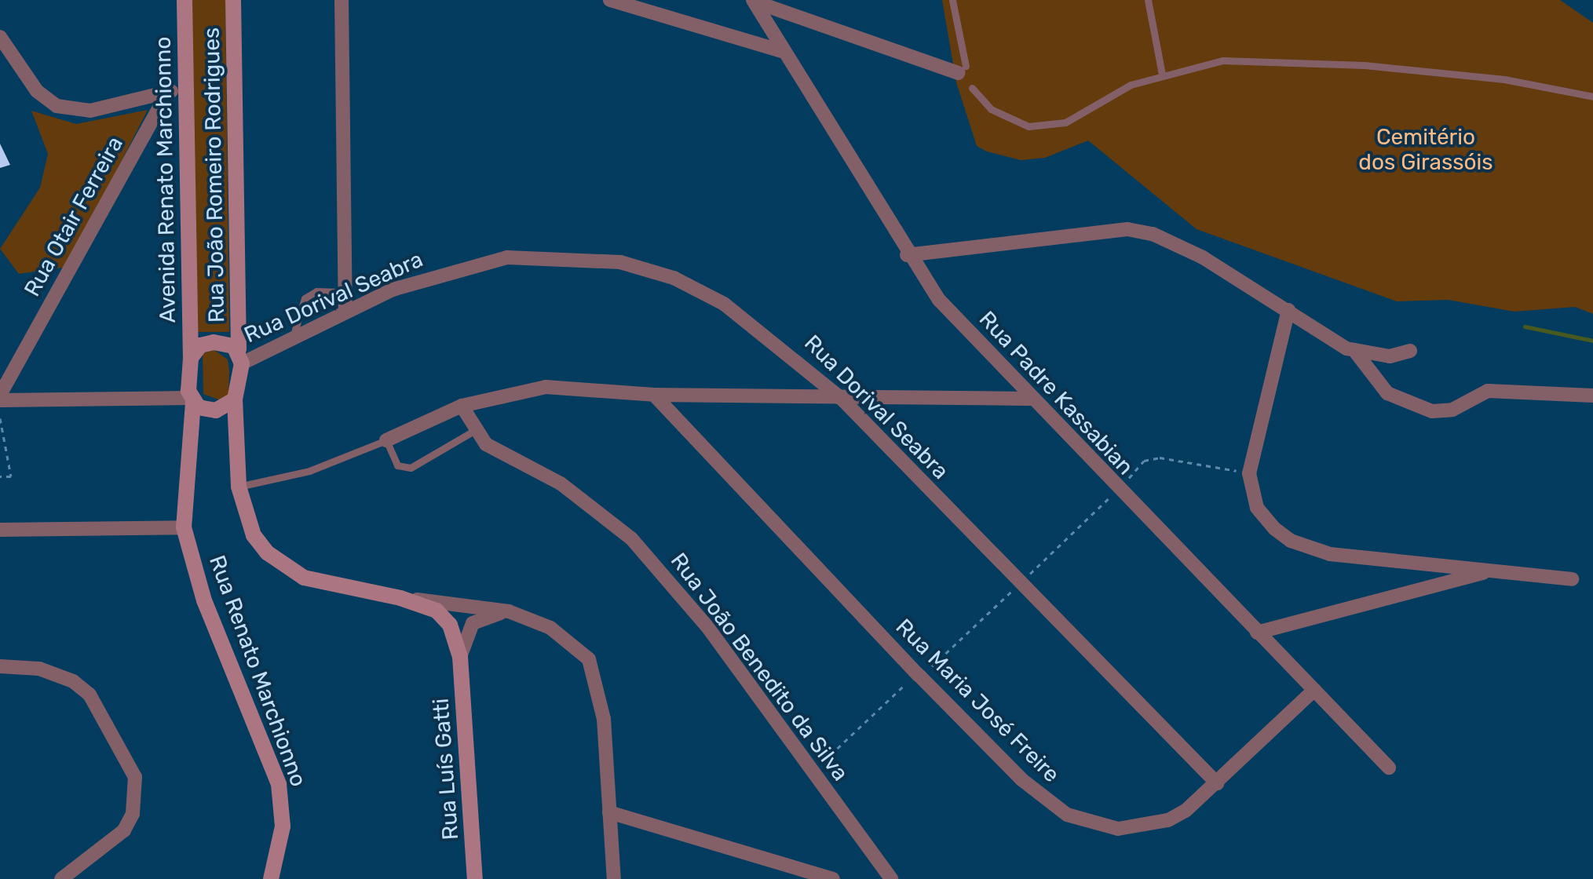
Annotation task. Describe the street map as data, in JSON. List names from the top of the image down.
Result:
{
  "streets": {
    "street": [
      "Rua João Romeiro Rodrigues",
      "Avenida Renato Marchionno",
      "Rua Otair Ferreira",
      "Rua Dorival Seabra",
      "Rua Padre Kassabian",
      "Rua João Benedito da Silva",
      "Rua Renato Marchionno",
      "Rua Maria José Freire",
      "Rua Luís Gatti"
    ]
  },
  "crossings": [
    ["Rua João Romeiro Rodrigues", "Avenida Renato Marchionno"],
    ["Rua João Romeiro Rodrigues", "Rua Dorival Seabra"],
    ["Rua João Romeiro Rodrigues", "Rua Renato Marchionno"],
    ["Rua João Romeiro Rodrigues", "Rua Luís Gatti"],
    ["Avenida Renato Marchionno", "Rua Dorival Seabra"],
    ["Avenida Renato Marchionno", "Rua Renato Marchionno"],
    ["Avenida Renato Marchionno", "Rua Luís Gatti"],
    ["Rua Dorival Seabra", "Rua Renato Marchionno"],
    ["Rua Dorival Seabra", "Rua Maria José Freire"],
    ["Rua Dorival Seabra", "Rua Luís Gatti"],
    ["Rua Padre Kassabian", "Rua Maria José Freire"],
    ["Rua Renato Marchionno", "Rua Luís Gatti"]
  ],
  "parks": ["Cemitério dos Girassóis"]
}
